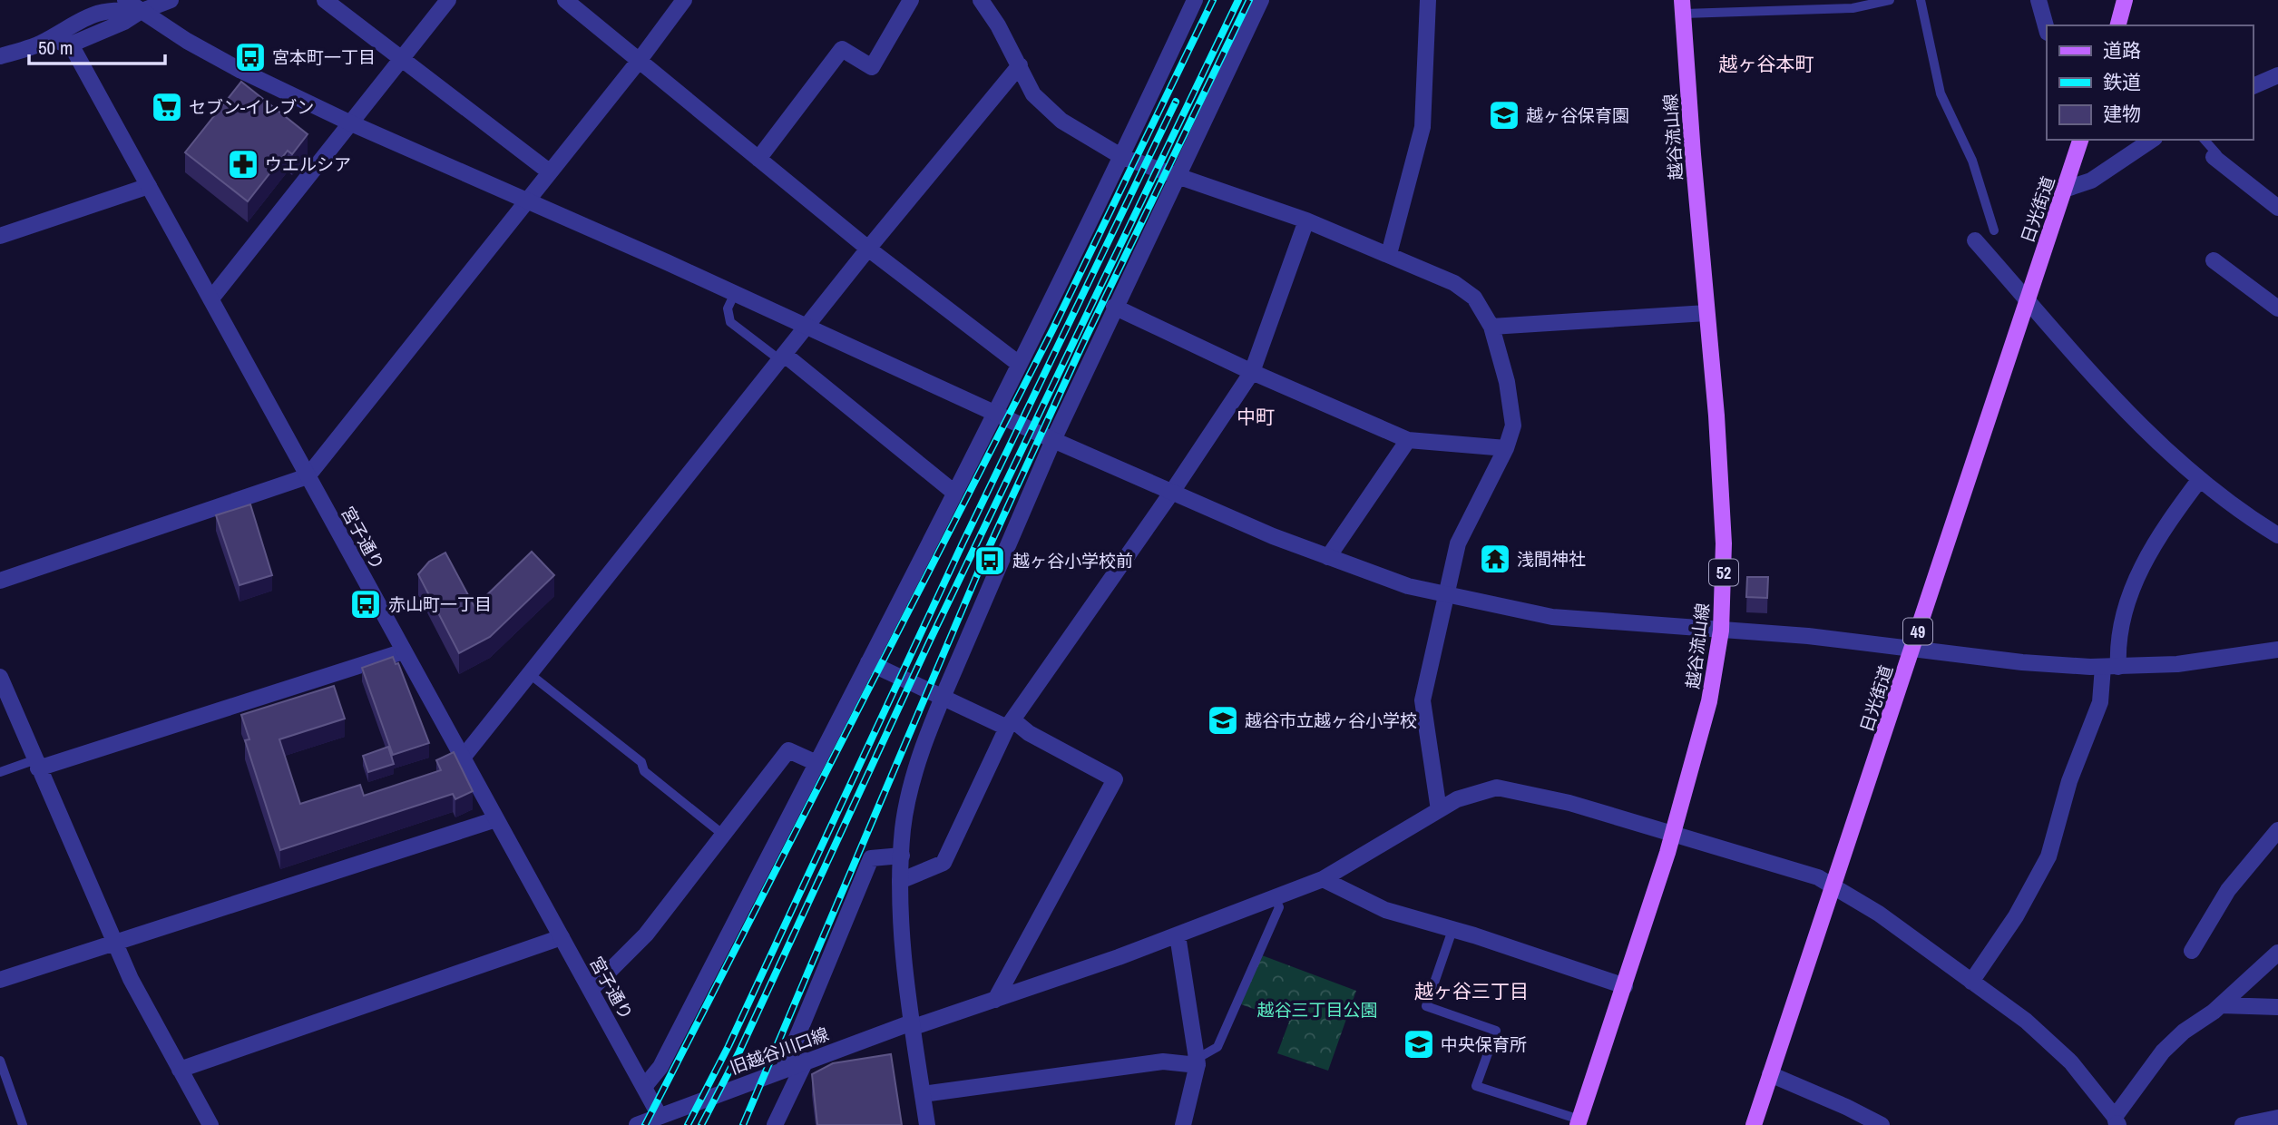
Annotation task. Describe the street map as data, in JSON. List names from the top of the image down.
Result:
{
  "streets": {
    "main road": [
      "越谷流山線",
      "日光街道",
      "52",
      "49"
    ],
    "street": ["宮子通り", "旧越谷川口線"]
  },
  "crossings": [
    ["越谷流山線", "旧越谷川口線"],
    ["日光街道", "旧越谷川口線"],
    ["宮子通り", "旧越谷川口線"]
  ],
  "districts": ["越ヶ谷本町", "中町", "越ヶ谷三丁目"],
  "parks": ["越谷三丁目公園"],
  "places": {
    "bus stop": ["宮本町一丁目", "越ヶ谷小学校前", "赤山町一丁目"],
    "supermarket": ["セブン-イレブン"],
    "school or university": ["越ヶ谷保育園", "越谷市立越ヶ谷小学校", "中央保育所"],
    "pharmacy": ["ウエルシア"],
    "temple": ["浅間神社"]
  },
  "legend": ["道路", "鉄道", "建物"],
  "scale_bar": "50 m"
}
